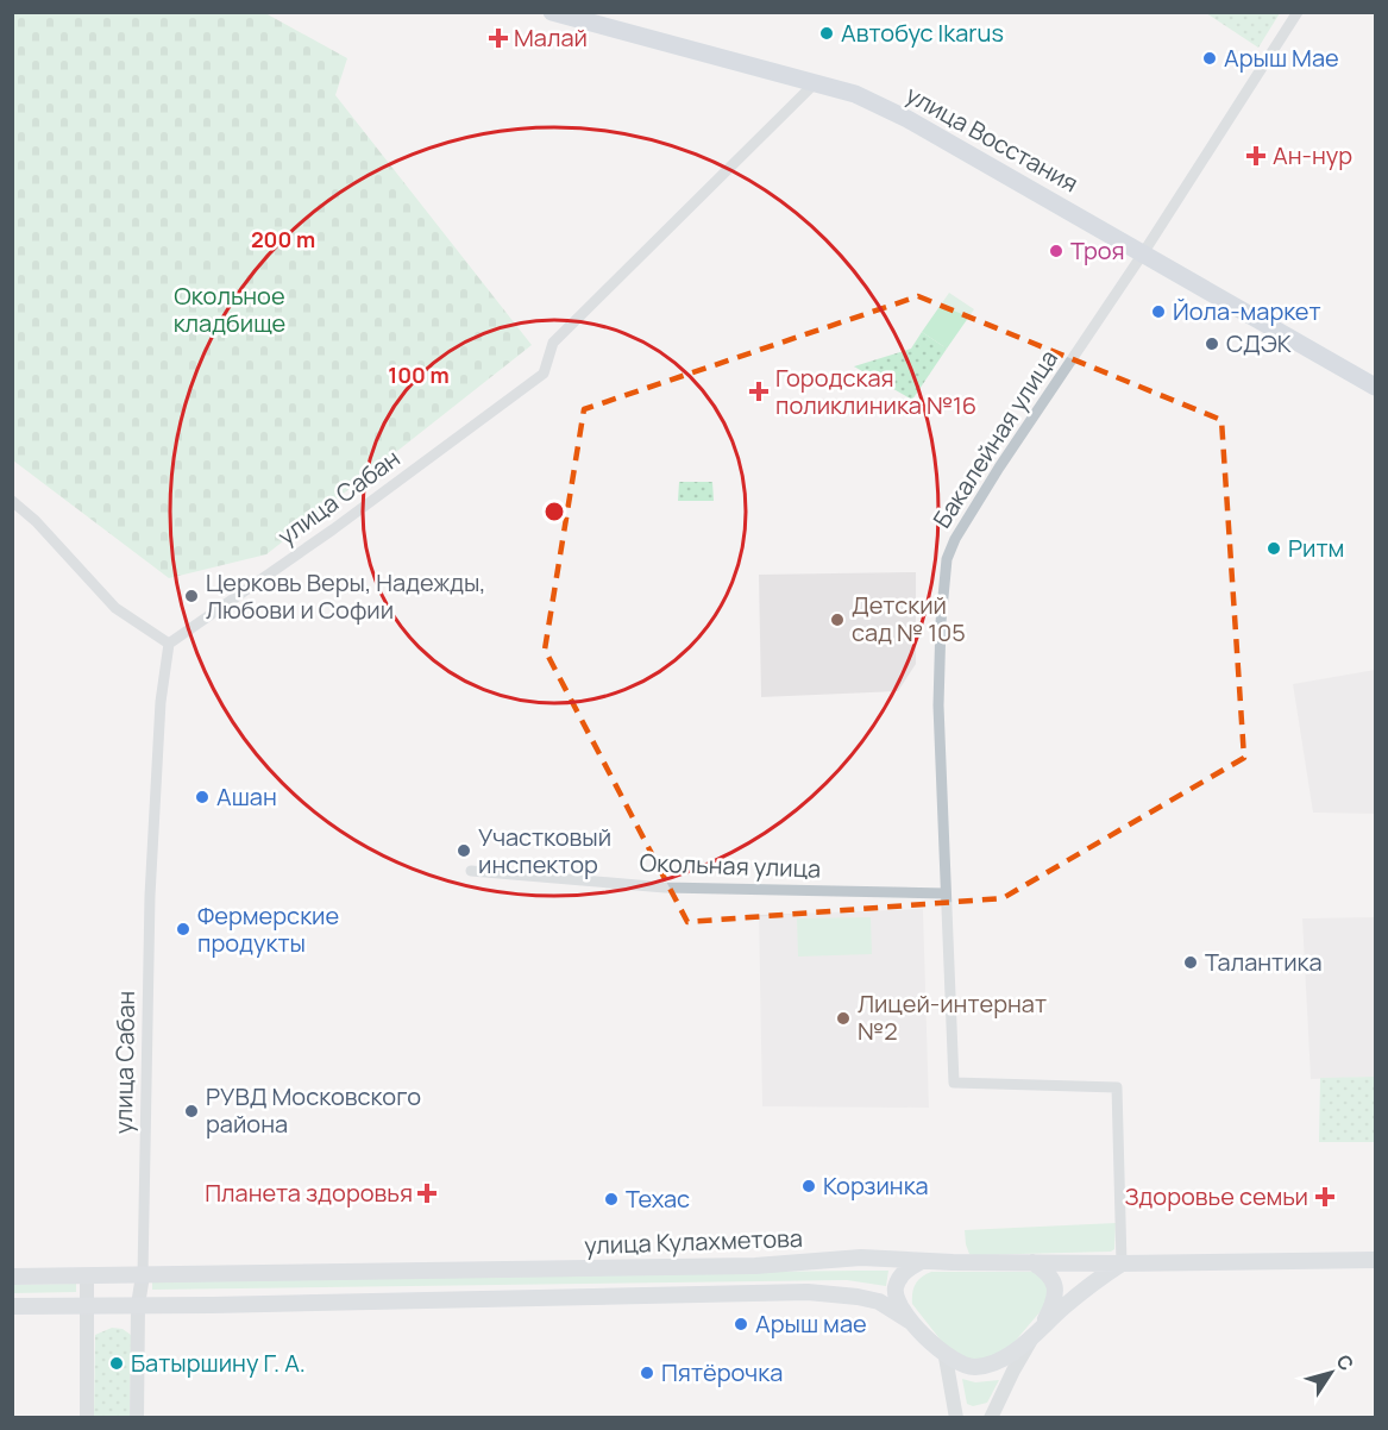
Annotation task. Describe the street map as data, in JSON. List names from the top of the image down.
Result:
{
  "streets": {
    "main road": ["улица Восстания", "улица Кулахметова"],
    "street": ["Бакалейная улица", "улица Сабан", "Окольная улица"]
  },
  "crossings": [
    ["улица Восстания", "Бакалейная улица"],
    ["улица Восстания", "улица Сабан"],
    ["Бакалейная улица", "Окольная улица"],
    ["Бакалейная улица", "улица Кулахметова"],
    ["улица Сабан", "улица Кулахметова"]
  ],
  "parks": ["Окольное кладбище"],
  "places": {
    "other": [
      "Автобус Ikarus",
      "Арыш Мае",
      "Троя",
      "Йола-маркет",
      "СДЭК",
      "Ритм",
      "Церковь Веры, Надежды, Любови и Софии",
      "Детский сад № 105",
      "Ашан",
      "Участковый инспектор",
      "Фермерские продукты",
      "Талантика",
      "Лицей-интернат №2",
      "РУВД Московского района",
      "Корзинка",
      "Техас",
      "Арыш мае",
      "Батыршину Г. А.",
      "Пятёрочка"
    ],
    "health": [
      "Малай",
      "Ан-нур",
      "Городская поликлиника №16",
      "Планета здоровья",
      "Здоровье семьи"
    ]
  },
  "north": "top right",
  "rings": ["200 m", "100 m"]
}
